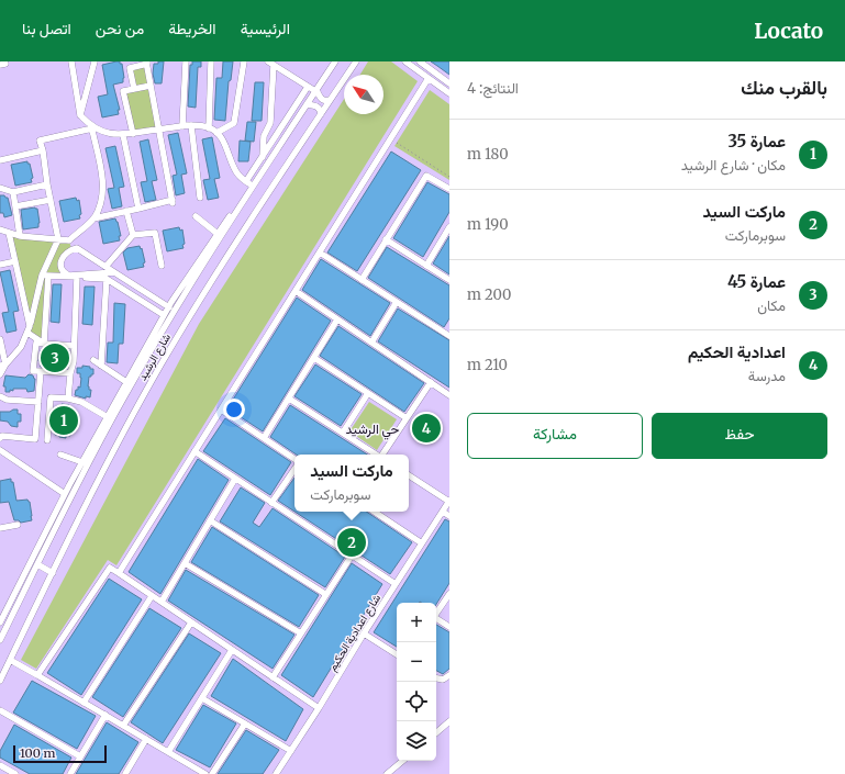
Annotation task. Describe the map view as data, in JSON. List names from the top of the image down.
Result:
{
  "streets": {
    "street": ["شارع الرشيد", "شارع اعدادية الحكيم"]
  },
  "districts": ["حي الرشيد"],
  "scale_bar": "100 m",
  "north": "top left",
  "page": {
    "header": "Locato",
    "nav": [
      "الرئيسية",
      "الخريطة",
      "من نحن",
      "اتصل بنا"
    ],
    "heading": ["بالقرب منك", "النتائج: 4"],
    "list": [
      {
        "mark": "1",
        "name": "عمارة 35",
        "note": "مكان · شارع الرشيد",
        "value": "180 m"
      },
      {
        "mark": "2",
        "name": "ماركت السيد",
        "note": "سوبرماركت",
        "value": "190 m"
      },
      {
        "mark": "3",
        "name": "عمارة 45",
        "note": "مكان",
        "value": "200 m"
      },
      {
        "mark": "4",
        "name": "اعدادية الحكيم",
        "note": "مدرسة",
        "value": "210 m"
      }
    ],
    "pins": [
      "3",
      "1",
      "4",
      "2"
    ],
    "buttons": ["حفظ", "مشاركة"],
    "popup": ["ماركت السيد", "سوبرماركت"],
    "map_buttons": ["+", "−"],
    "scale": "100 m"
  }
}
